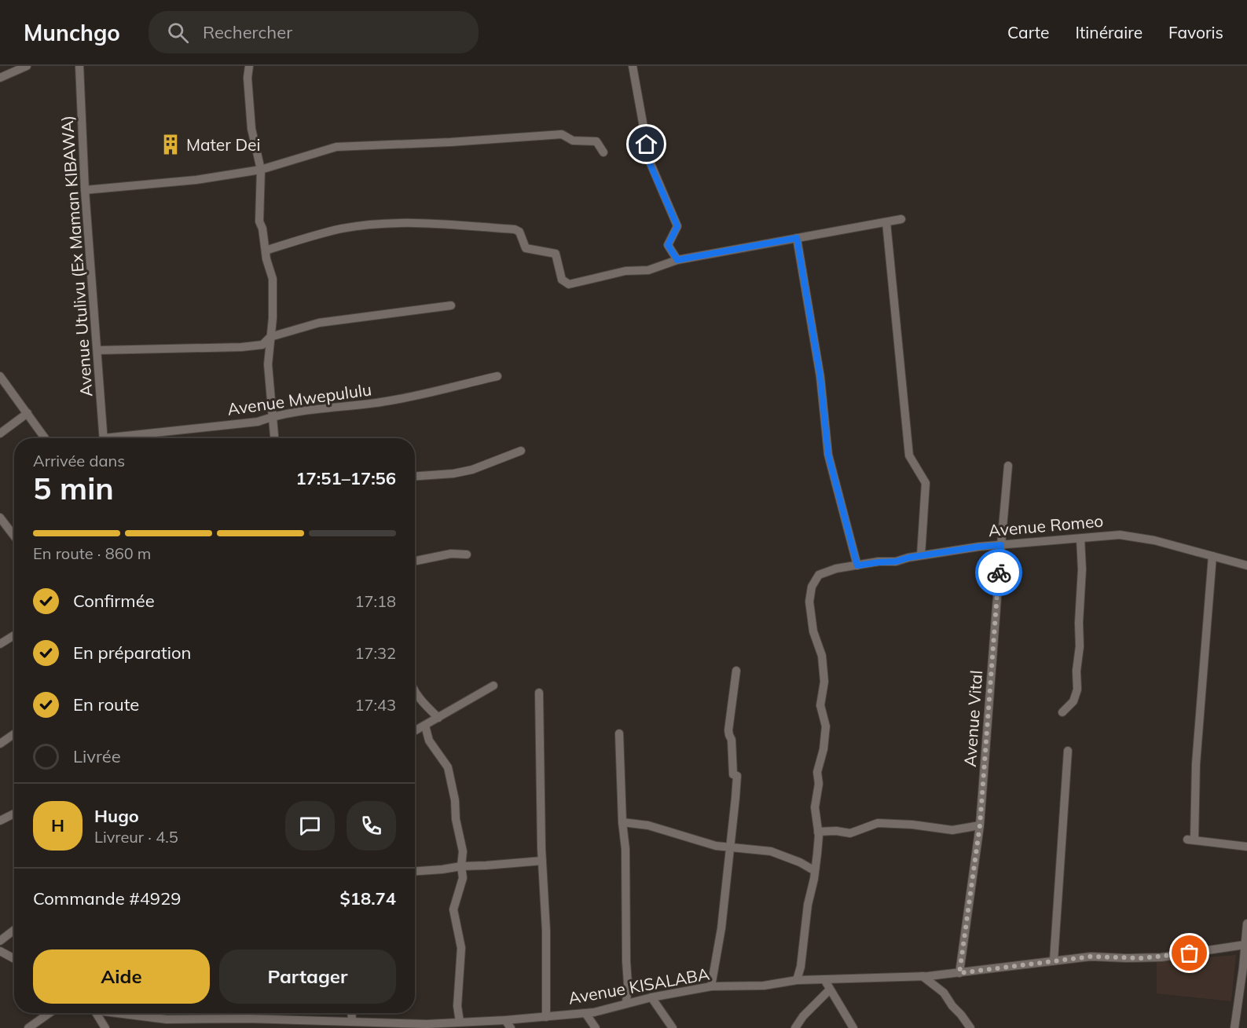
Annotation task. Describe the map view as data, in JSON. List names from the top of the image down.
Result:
{
  "streets": {
    "street": [
      "Avenue Utulivu (Ex Maman KIBAWA)",
      "Avenue Mwepululu",
      "Avenue Romeo",
      "Avenue Vital",
      "Avenue KISALABA"
    ]
  },
  "crossings": [
    ["Avenue Romeo", "Avenue Vital"],
    ["Avenue Vital", "Avenue KISALABA"]
  ],
  "places": {
    "building": ["Mater Dei"]
  },
  "page": {
    "header": "Munchgo",
    "search": "Rechercher",
    "nav": ["Carte", "Itinéraire", "Favoris"],
    "heading": ["5 min", "Arrivée dans", "17:51–17:56"],
    "panel": [
      "Hugo",
      "Livreur · 4.5",
      "Commande #4929",
      "$18.74"
    ],
    "bar": "En route · 860 m",
    "list": [
      ["Confirmée", "17:18"],
      ["En préparation", "17:32"],
      ["En route", "17:43"],
      "Livrée"
    ],
    "round": "H",
    "buttons": ["Aide", "Partager"]
  }
}
